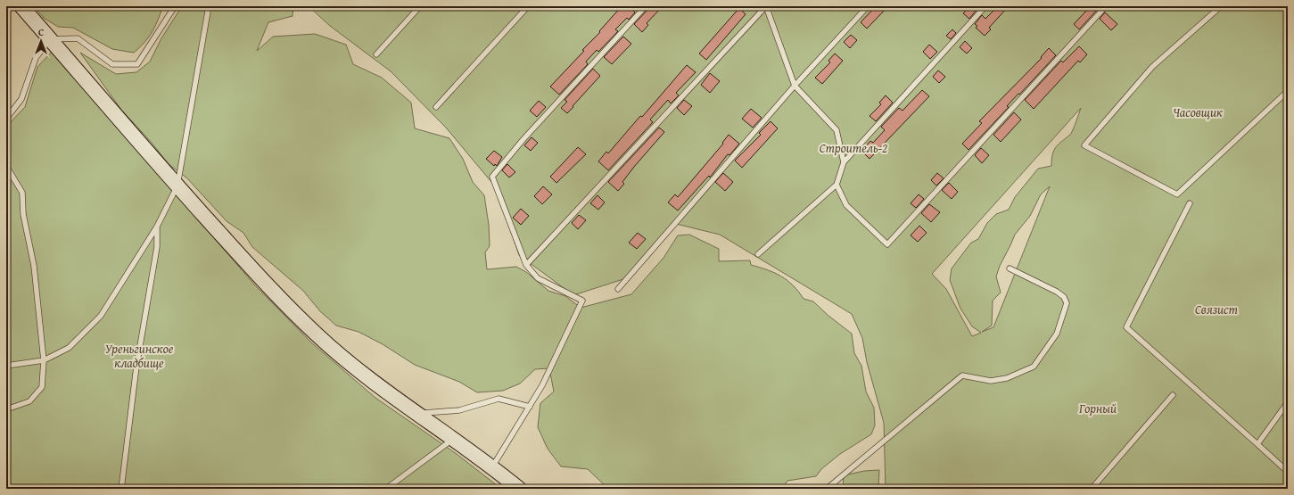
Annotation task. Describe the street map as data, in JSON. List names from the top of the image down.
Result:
{
  "parks": [
    "Часовщик",
    "Строитель-2",
    "Связист",
    "Уреньгинское кладбище",
    "Горный"
  ],
  "north": "top"
}
